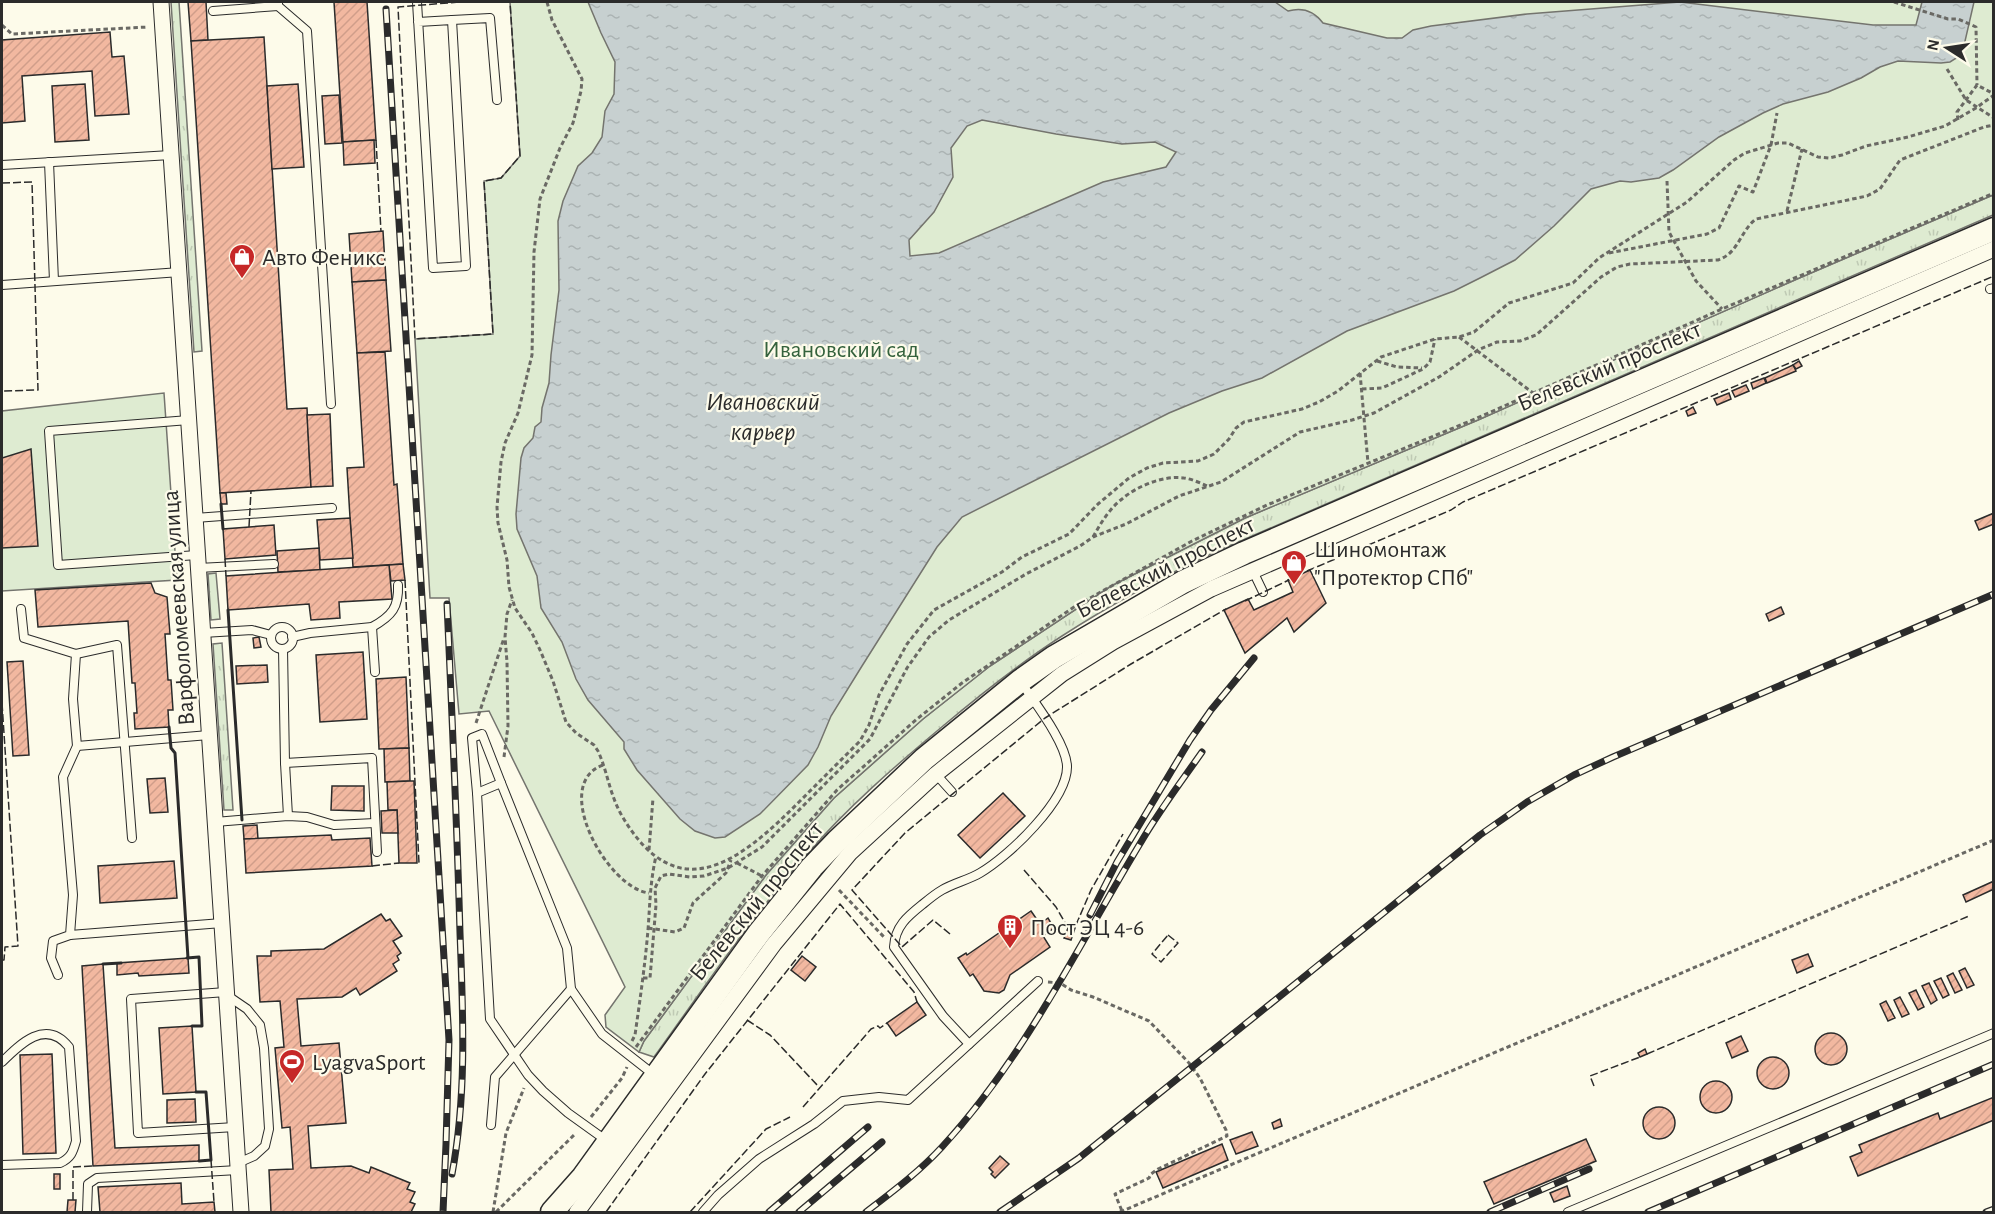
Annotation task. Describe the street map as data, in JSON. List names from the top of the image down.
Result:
{
  "streets": {
    "street": ["Белевский проспект", "Варфоломеевская улица"]
  },
  "water": ["Ивановский карьер"],
  "parks": ["Ивановский сад"],
  "places": {
    "shop": ["Авто Феникс", "Шиномонтаж \"Протектор СПб\""],
    "building": ["Пост ЭЦ 4-6"],
    "sports": ["LyagvaSport"]
  },
  "north": "left"
}
